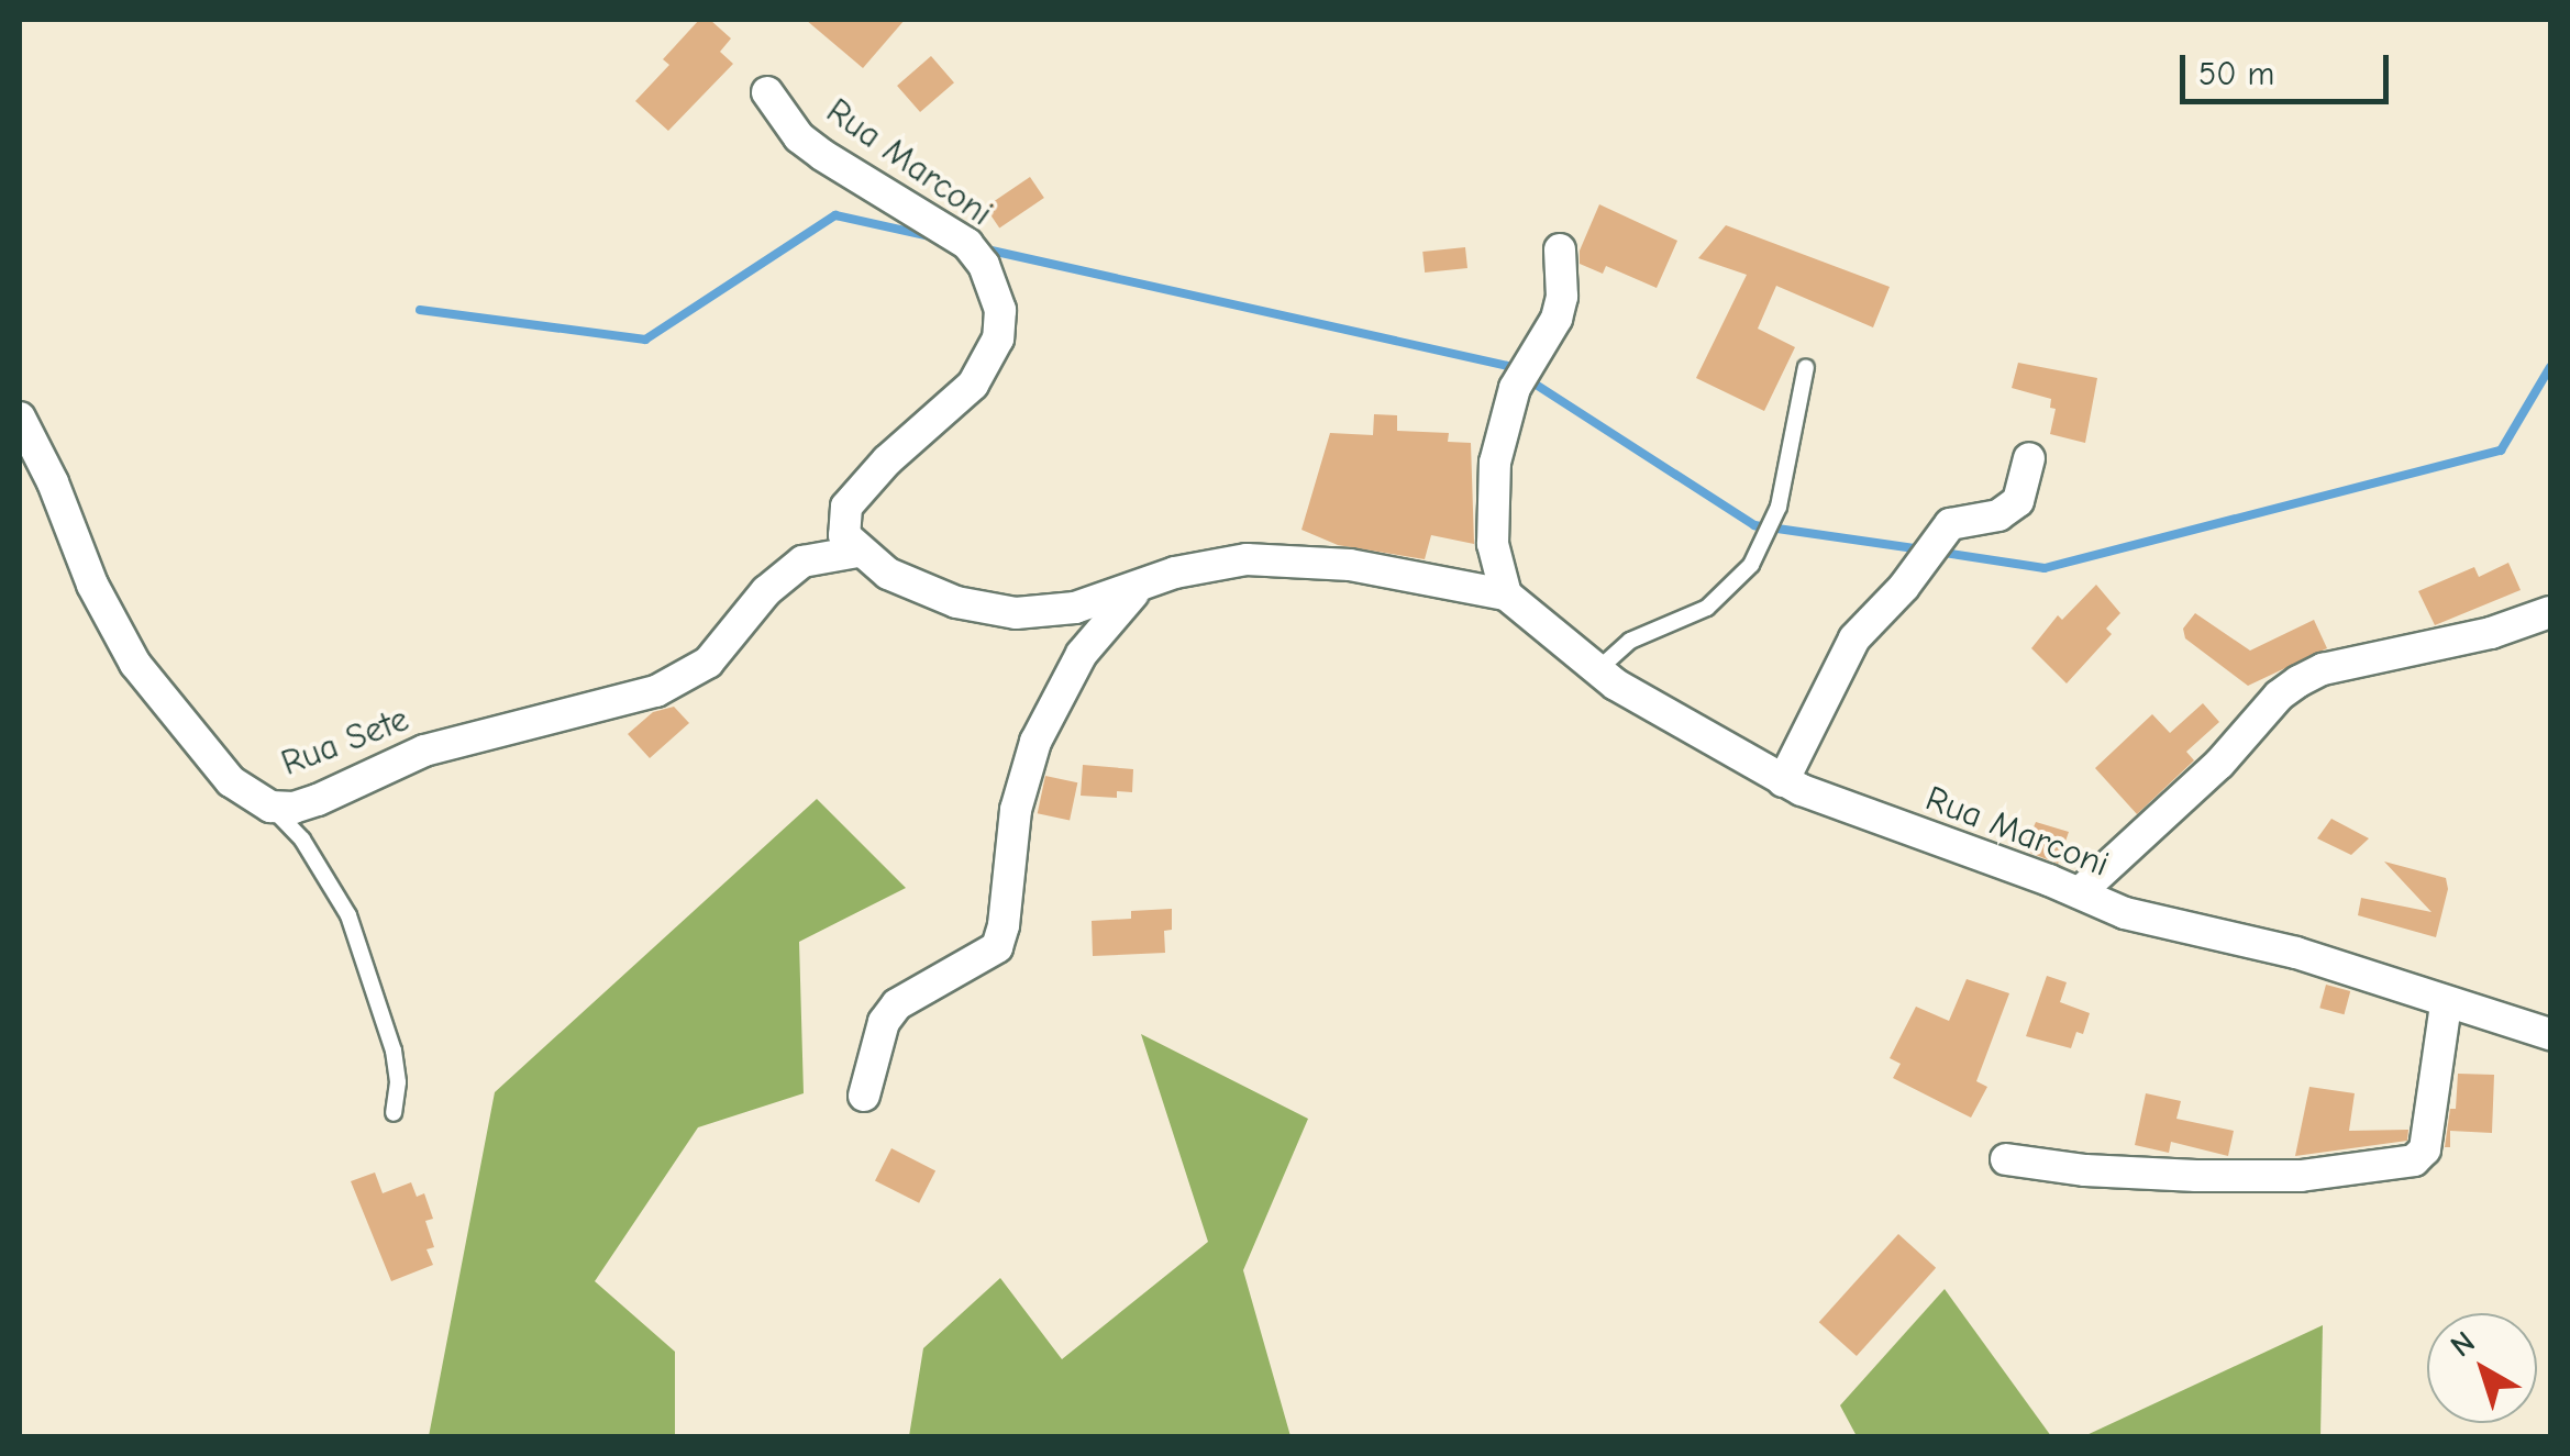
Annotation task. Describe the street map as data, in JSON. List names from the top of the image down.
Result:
{
  "streets": {
    "street": ["Rua Marconi", "Rua Sete"]
  },
  "crossings": [
    ["Rua Marconi", "Rua Sete"]
  ],
  "scale_bar": "50 m",
  "north": "top left"
}
